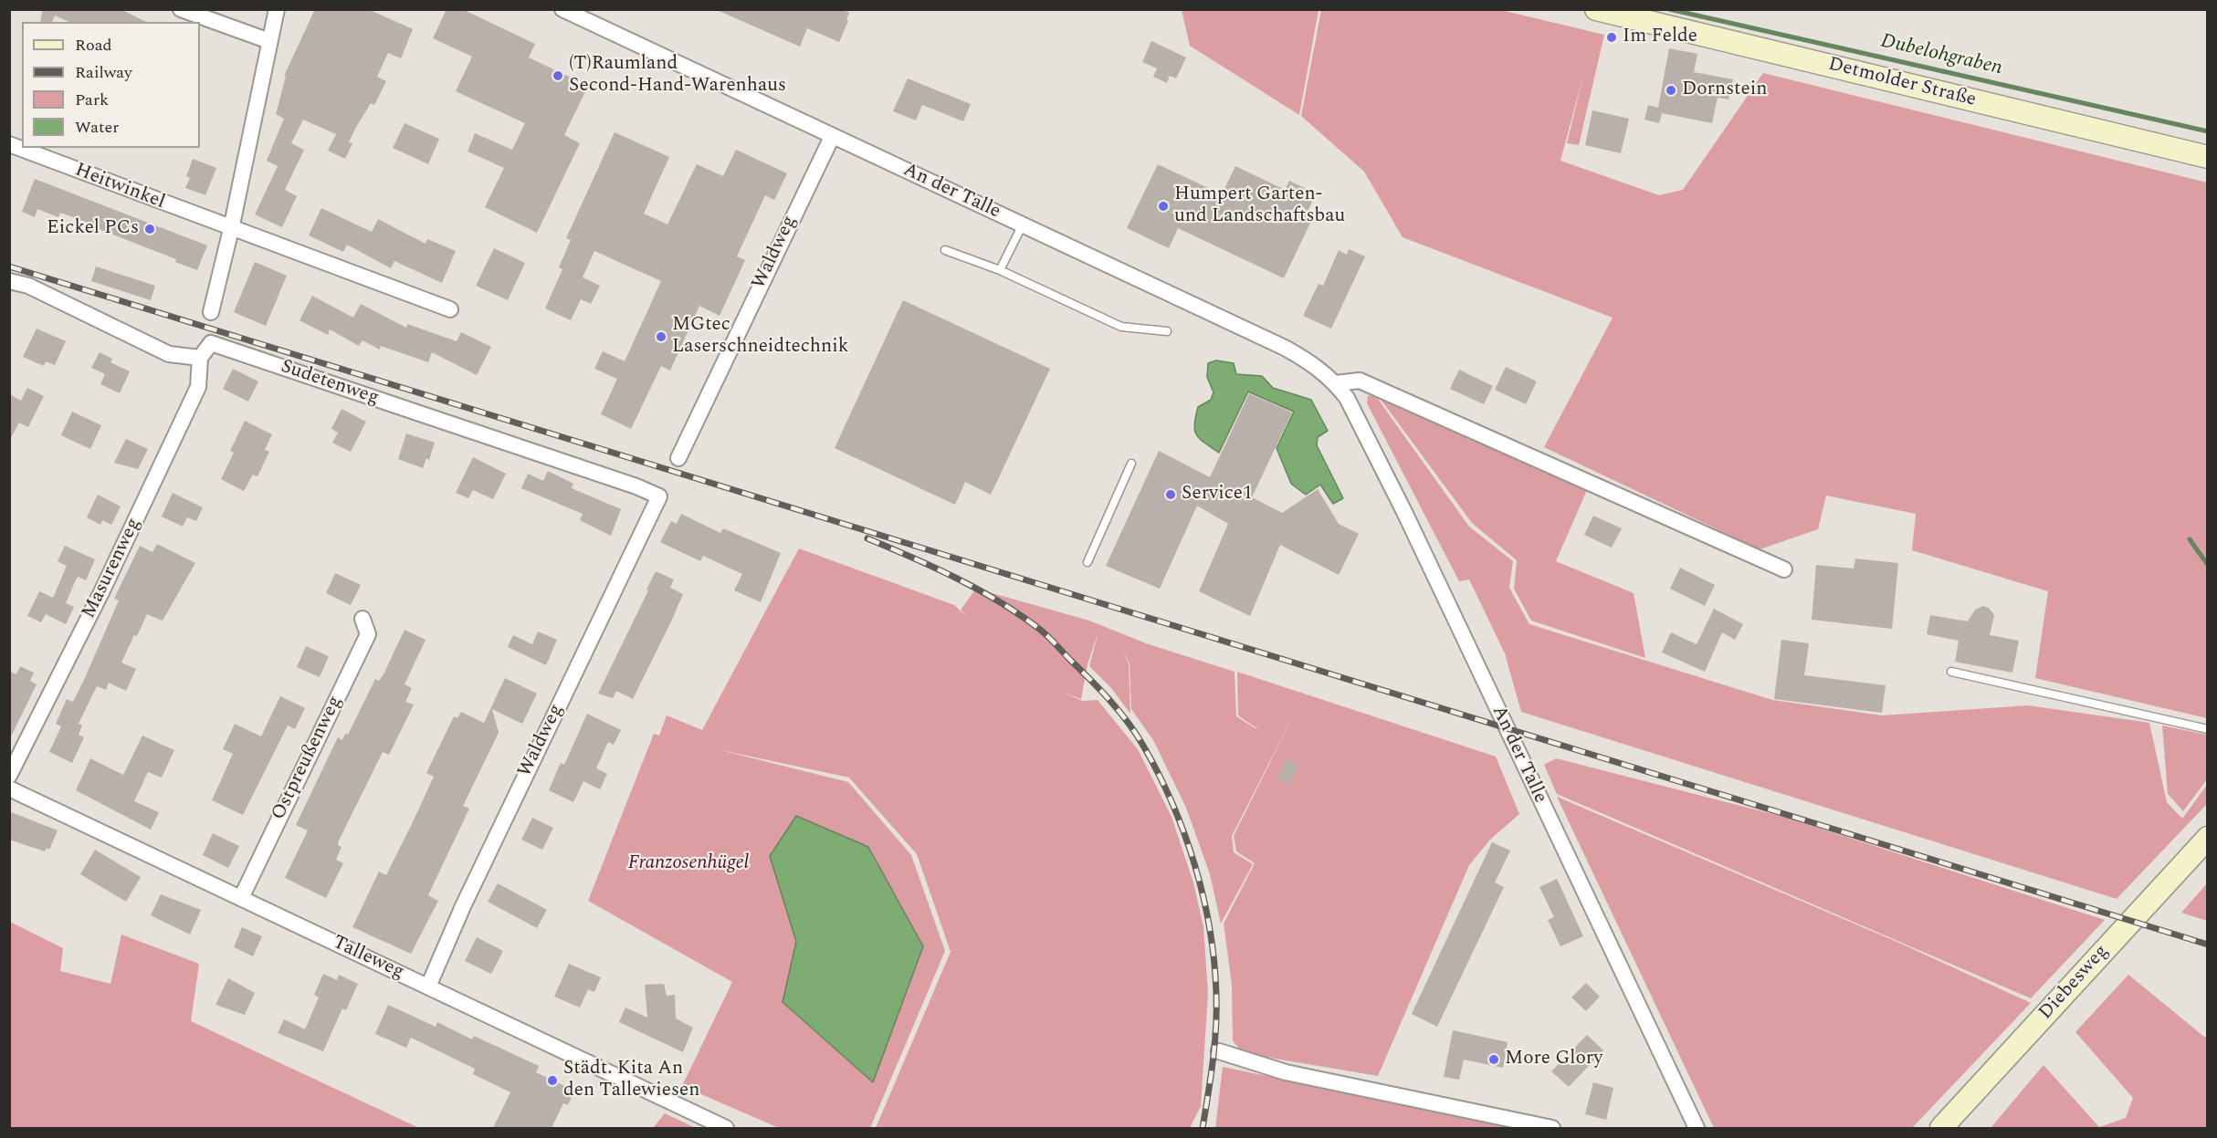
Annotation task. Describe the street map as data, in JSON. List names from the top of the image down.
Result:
{
  "streets": {
    "street": [
      "Detmolder Straße",
      "Heitwinkel",
      "An der Talle",
      "Waldweg",
      "Sudetenweg",
      "Masurenweg",
      "Ostpreußenweg",
      "Talleweg",
      "Diebesweg"
    ]
  },
  "crossings": [
    ["An der Talle", "Waldweg"],
    ["Waldweg", "Sudetenweg"],
    ["Waldweg", "Talleweg"],
    ["Sudetenweg", "Masurenweg"],
    ["Ostpreußenweg", "Talleweg"]
  ],
  "water": ["Dubelohgraben"],
  "parks": ["Franzosenhügel"],
  "places": [
    "Im Felde",
    "(T)Raumland Second-Hand-Warenhaus",
    "Dornstein",
    "Humpert Garten- und Landschaftsbau",
    "Eickel PCs",
    "MGtec Laserschneidtechnik",
    "Service1",
    "More Glory",
    "Städt. Kita An den Tallewiesen"
  ],
  "legend": [
    "Road",
    "Railway",
    "Park",
    "Water"
  ]
}
